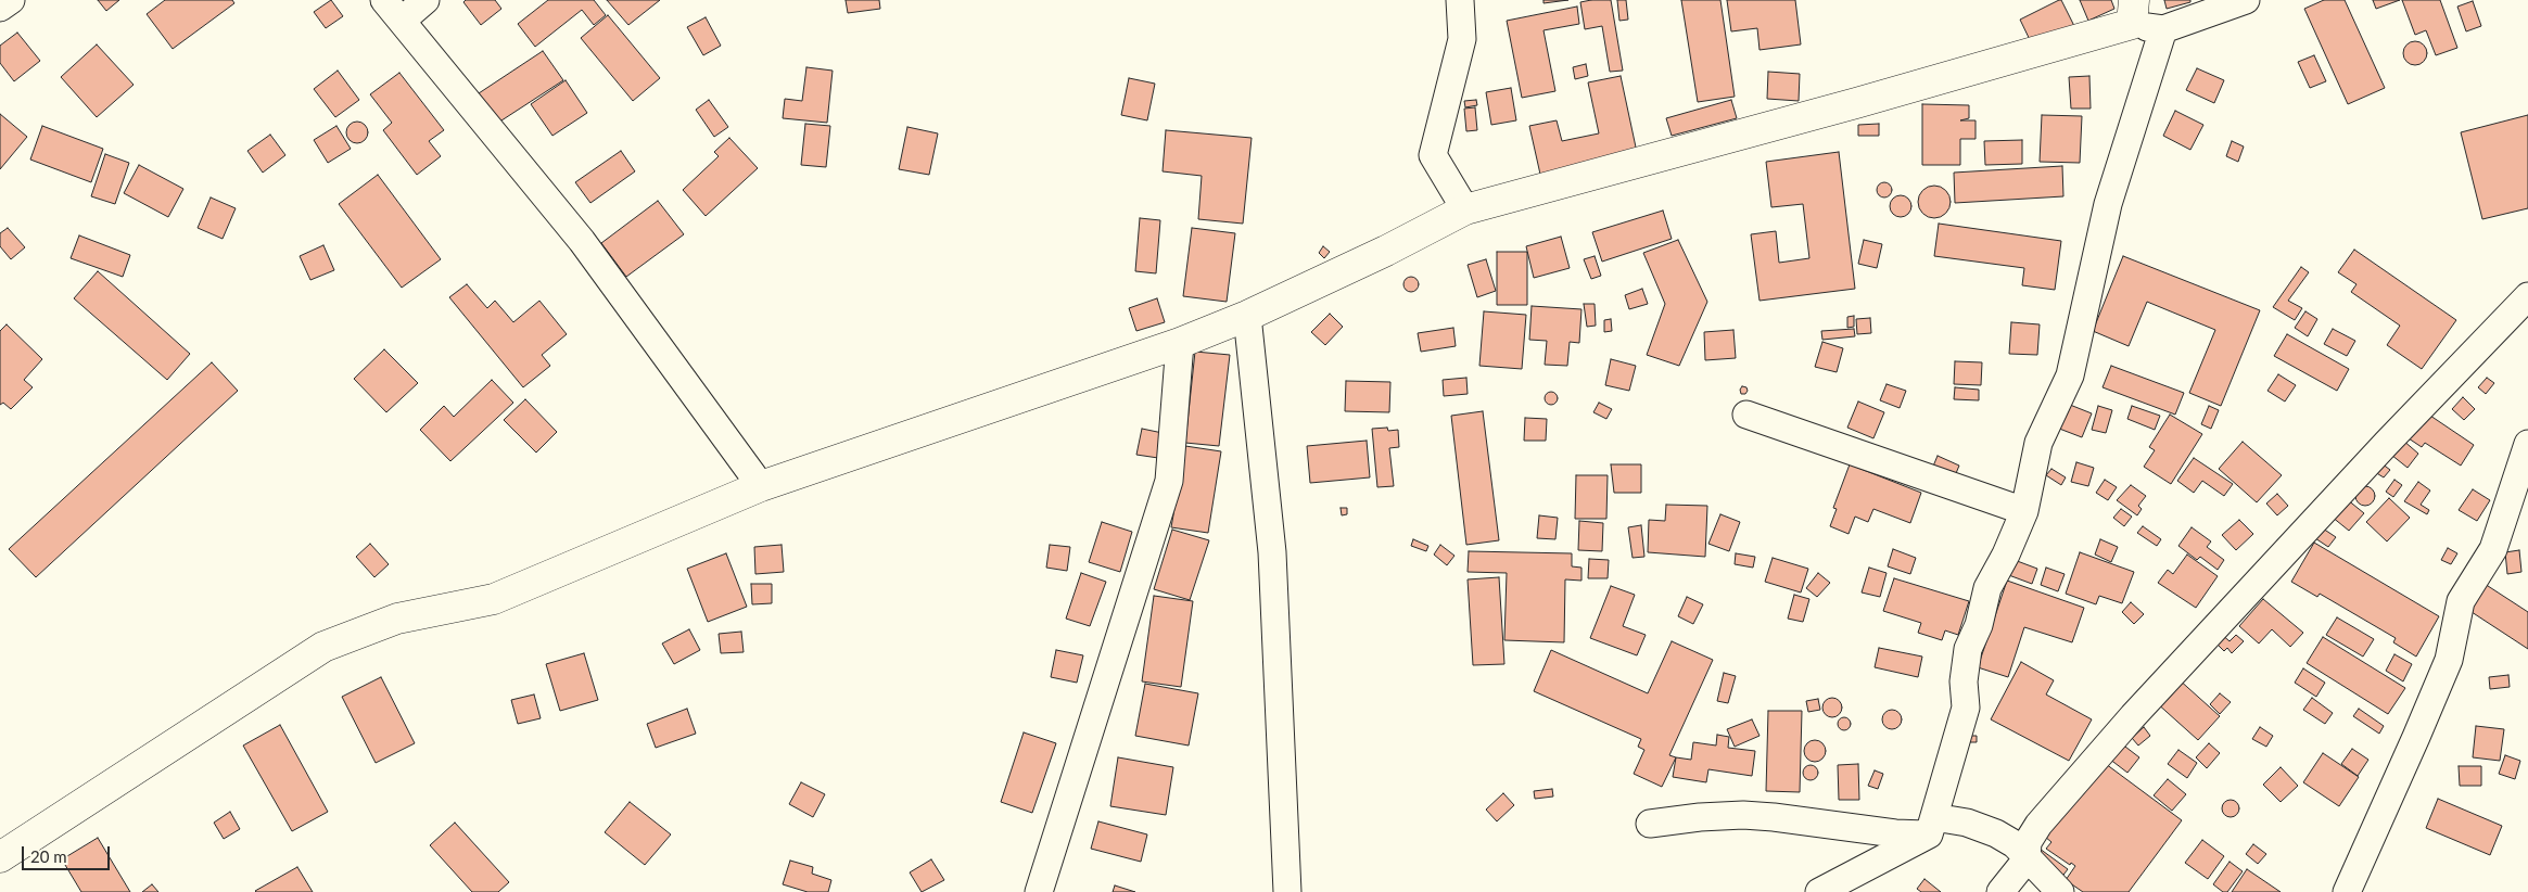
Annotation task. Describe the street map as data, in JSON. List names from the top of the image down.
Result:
{
  "scale_bar": "20 m"
}
